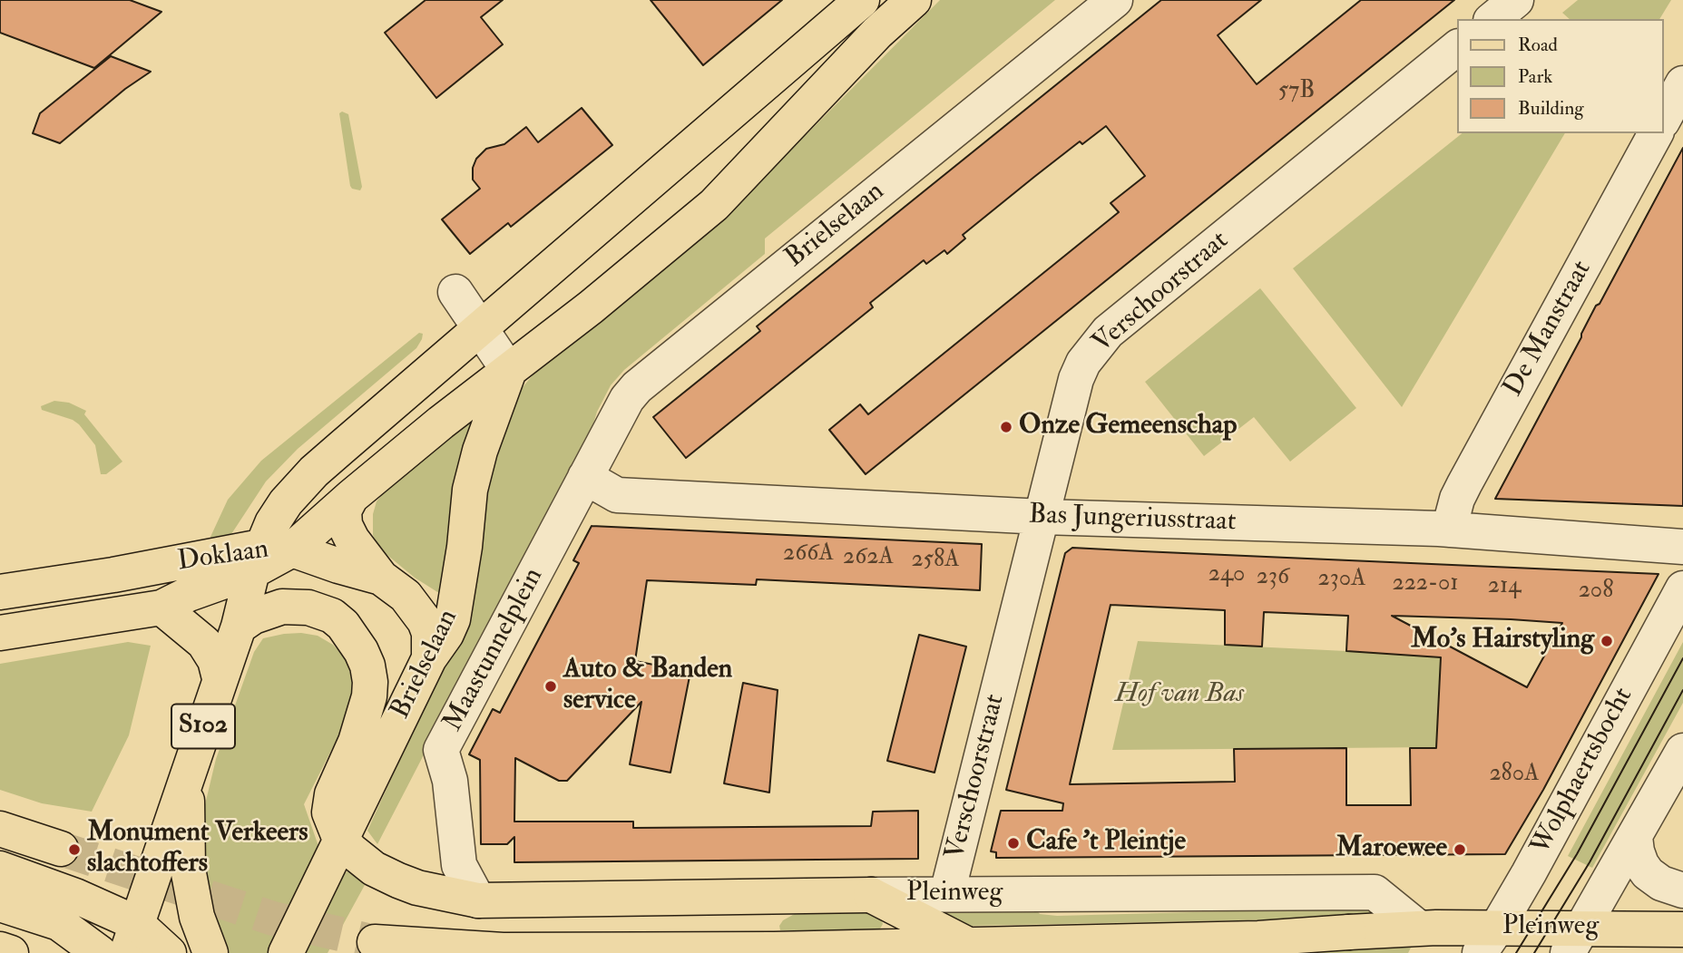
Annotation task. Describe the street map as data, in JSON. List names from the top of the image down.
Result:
{
  "streets": {
    "main road": [
      "Brielselaan",
      "Doklaan",
      "S102",
      "Pleinweg"
    ],
    "street": [
      "Verschoorstraat",
      "De Manstraat",
      "Bas Jungeriusstraat",
      "Maastunnelplein",
      "Wolphaertsbocht"
    ]
  },
  "crossings": [
    ["Brielselaan", "Bas Jungeriusstraat"],
    ["Brielselaan", "Doklaan"],
    ["Brielselaan", "Maastunnelplein"],
    ["Verschoorstraat", "Bas Jungeriusstraat"],
    ["Verschoorstraat", "Pleinweg"],
    ["De Manstraat", "Bas Jungeriusstraat"],
    ["Bas Jungeriusstraat", "Maastunnelplein"],
    ["Doklaan", "S102"],
    ["Maastunnelplein", "Pleinweg"],
    ["Wolphaertsbocht", "Pleinweg"]
  ],
  "parks": ["Hof van Bas"],
  "places": [
    "Onze Gemeenschap",
    "Mo's Hairstyling",
    "Auto & Banden service",
    "Cafe 't Pleintje",
    "Monument Verkeers slachtoffers",
    "Maroewee"
  ],
  "house_numbers": [
    "57B",
    "266A",
    "262A",
    "258A",
    "240",
    "236",
    "230A",
    "222-01",
    "214",
    "208",
    "280A"
  ],
  "legend": ["Road", "Park", "Building"]
}
